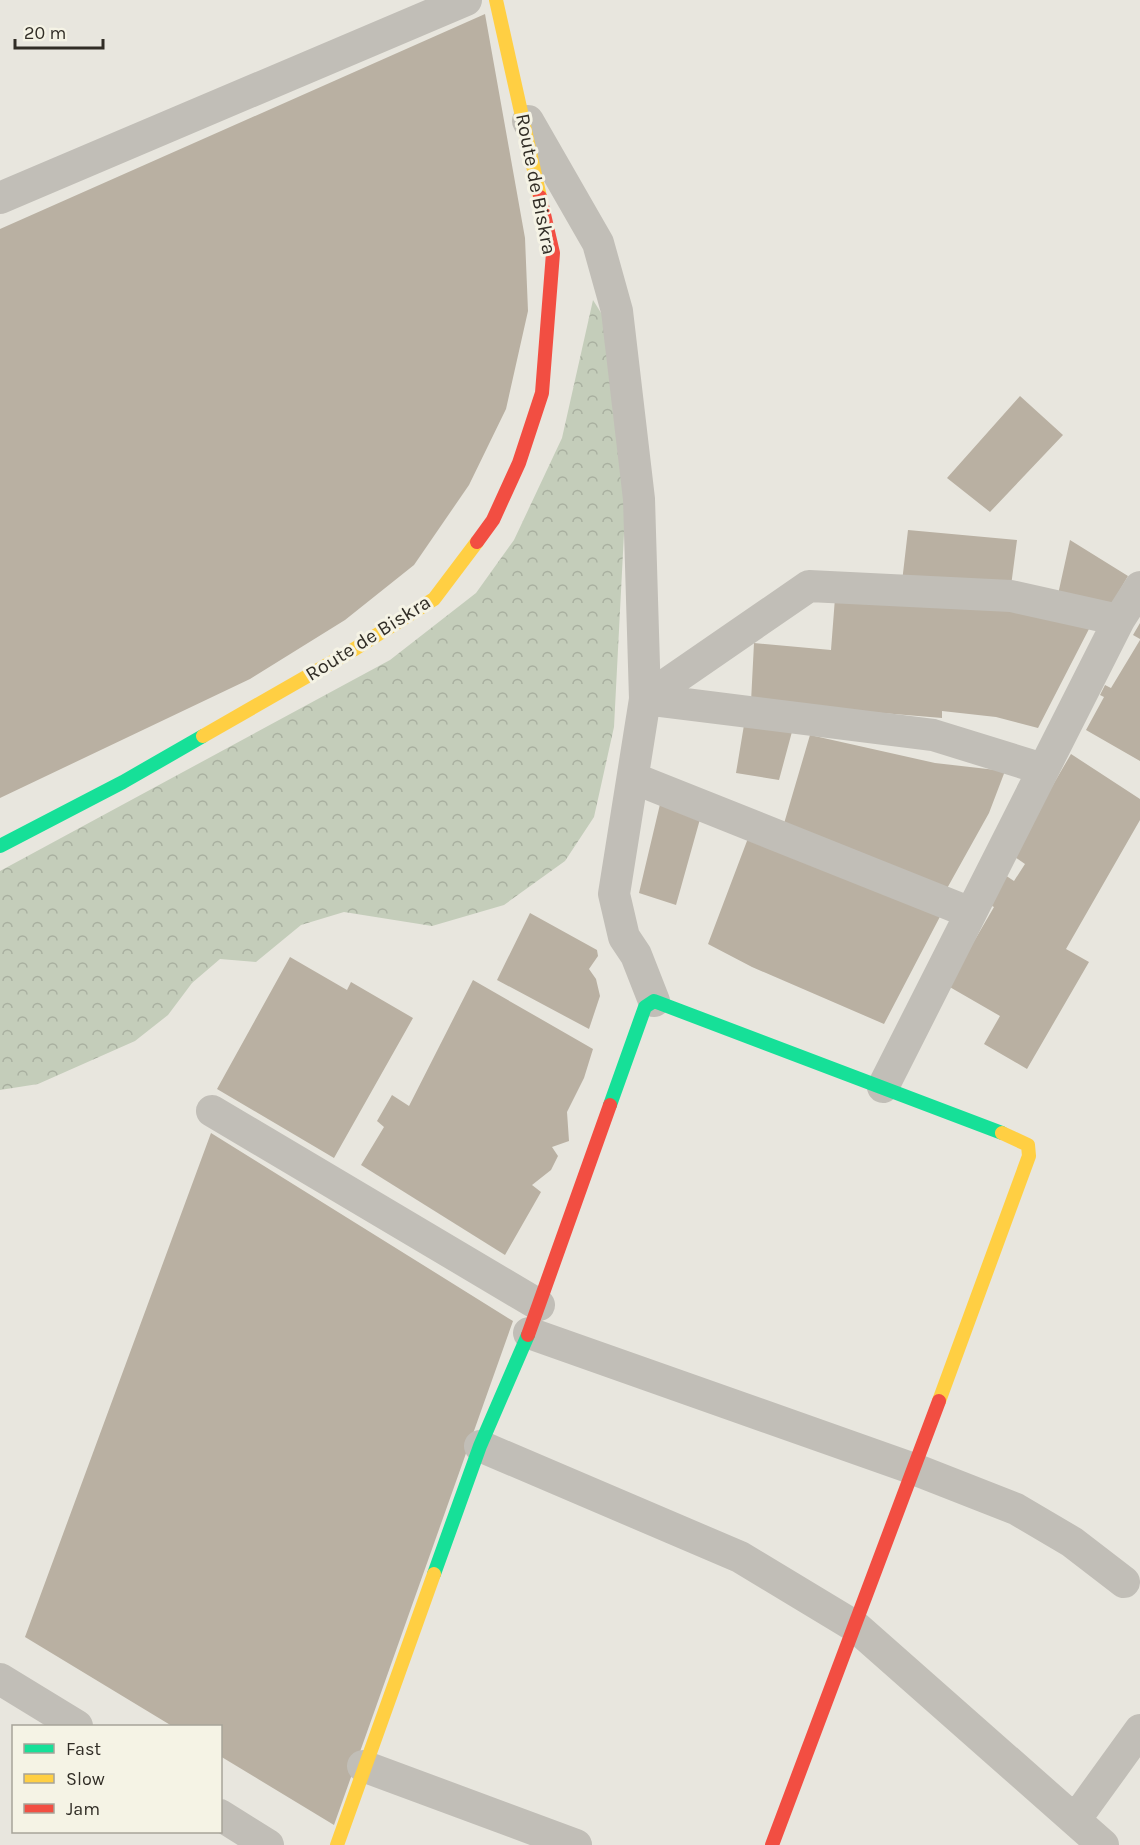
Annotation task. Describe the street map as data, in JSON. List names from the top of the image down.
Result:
{
  "streets": {
    "street": ["Route de Biskra"]
  },
  "legend": ["Fast", "Slow", "Jam"],
  "scale_bar": "20 m"
}
